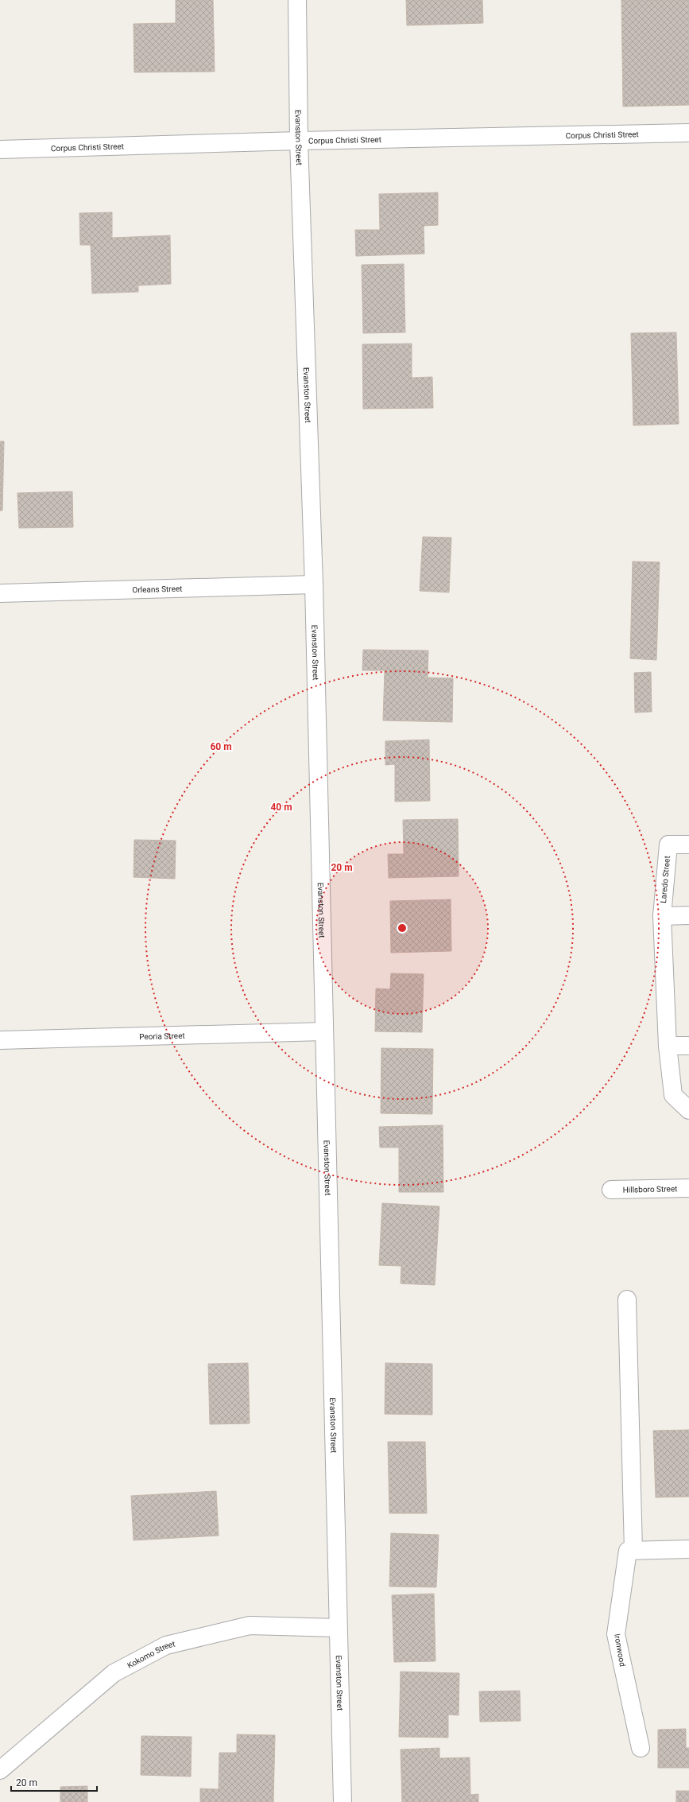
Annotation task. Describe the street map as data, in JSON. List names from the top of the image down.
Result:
{
  "streets": {
    "street": [
      "Corpus Christi Street",
      "Evanston Street",
      "Orleans Street",
      "Laredo Street",
      "Peoria Street",
      "Hillsboro Street",
      "Ironwood",
      "Kokomo Street"
    ]
  },
  "crossings": [
    ["Corpus Christi Street", "Evanston Street"],
    ["Evanston Street", "Orleans Street"],
    ["Evanston Street", "Peoria Street"],
    ["Evanston Street", "Kokomo Street"]
  ],
  "scale_bar": "20 m",
  "rings": ["60 m", "40 m", "20 m"]
}
